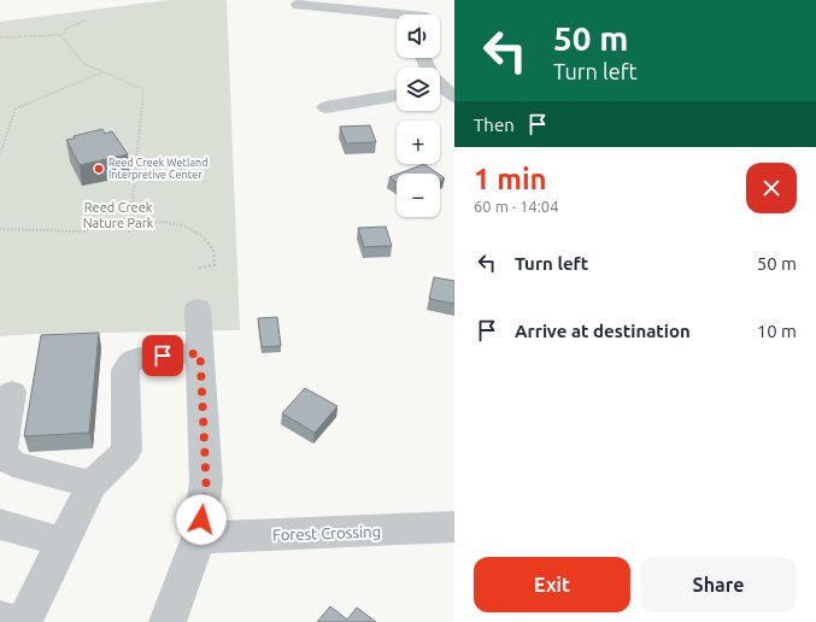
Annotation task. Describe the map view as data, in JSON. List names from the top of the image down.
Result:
{
  "streets": {
    "street": ["Forest Crossing"]
  },
  "parks": ["Reed Creek Nature Park"],
  "places": ["Reed Creek Wetland Interpretive Center"],
  "page": {
    "turn": ["50 m", "Turn left"],
    "map_buttons": ["+", "−"],
    "then": "Then",
    "heading": ["1 min", "60 m · 14:04"],
    "list": [
      {
        "name": "Turn left",
        "value": "50 m"
      },
      {
        "name": "Arrive at destination",
        "value": "10 m"
      }
    ],
    "buttons": ["Exit", "Share"]
  }
}
